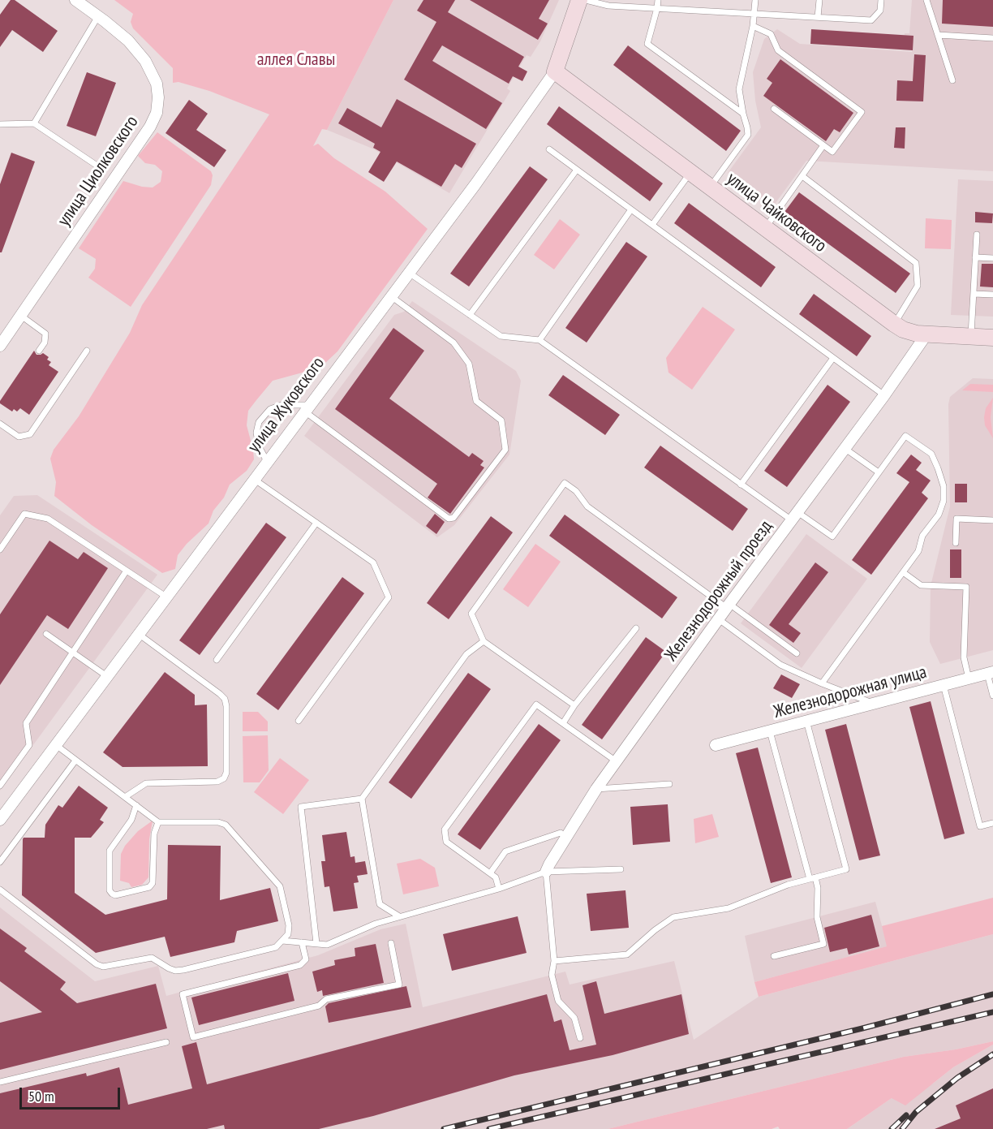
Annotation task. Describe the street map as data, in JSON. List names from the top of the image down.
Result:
{
  "streets": {
    "street": [
      "улица Циолковского",
      "улица Чайковского",
      "улица Жуковского",
      "Железнодорожный проезд",
      "Железнодорожная улица"
    ]
  },
  "crossings": [
    ["улица Чайковского", "улица Жуковского"],
    ["улица Чайковского", "Железнодорожный проезд"]
  ],
  "parks": ["аллея Славы"],
  "scale_bar": "50 m"
}
